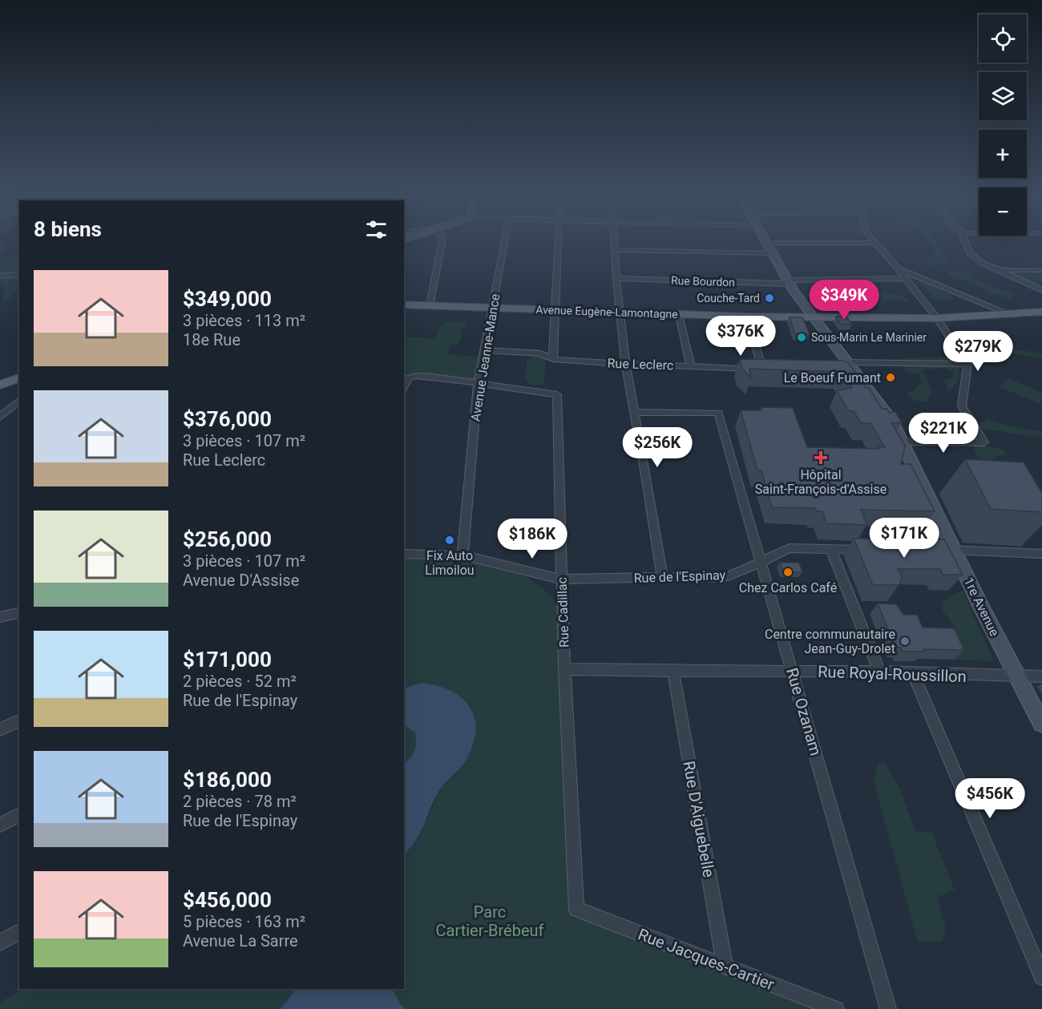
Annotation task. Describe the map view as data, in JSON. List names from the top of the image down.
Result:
{
  "streets": {
    "main road": ["Avenue Eugène-Lamontagne"],
    "street": [
      "Rue Bourdon",
      "Avenue Jeanne-Mance",
      "Rue Leclerc",
      "Rue de l'Espinay",
      "1re Avenue",
      "Rue Cadillac",
      "Rue Royal-Roussillon",
      "Rue Ozanam",
      "Rue D'Aiguebelle",
      "Rue Jacques-Cartier"
    ]
  },
  "crossings": [
    ["Rue Bourdon", "1re Avenue"],
    ["Avenue Eugène-Lamontagne", "Avenue Jeanne-Mance"],
    ["Avenue Eugène-Lamontagne", "Rue Leclerc"],
    ["Avenue Eugène-Lamontagne", "1re Avenue"],
    ["Avenue Jeanne-Mance", "Rue Leclerc"],
    ["Avenue Jeanne-Mance", "Rue de l'Espinay"],
    ["Avenue Jeanne-Mance", "Rue Cadillac"],
    ["Rue de l'Espinay", "Rue Cadillac"],
    ["Rue de l'Espinay", "Rue Ozanam"],
    ["1re Avenue", "Rue Royal-Roussillon"],
    ["Rue Cadillac", "Rue Royal-Roussillon"],
    ["Rue Cadillac", "Rue Jacques-Cartier"],
    ["Rue Royal-Roussillon", "Rue Ozanam"],
    ["Rue Royal-Roussillon", "Rue D'Aiguebelle"],
    ["Rue D'Aiguebelle", "Rue Jacques-Cartier"]
  ],
  "parks": ["Parc Cartier-Brébeuf"],
  "places": {
    "other": [
      "Couche-Tard",
      "Sous-Marin Le Marinier",
      "Le Boeuf Fumant",
      "Fix Auto Limoilou",
      "Chez Carlos Café",
      "Centre communautaire Jean-Guy-Drolet"
    ],
    "health": ["Hôpital Saint-François-d'Assise"]
  },
  "page": {
    "map_buttons": ["+", "−"],
    "heading": "8 biens",
    "list": [
      {
        "name": "$349,000",
        "note": "3 pièces · 113 m² · 18e Rue"
      },
      {
        "name": "$376,000",
        "note": "3 pièces · 107 m² · Rue Leclerc"
      },
      {
        "name": "$256,000",
        "note": "3 pièces · 107 m² · Avenue D'Assise"
      },
      {
        "name": "$171,000",
        "note": "2 pièces · 52 m² · Rue de l'Espinay"
      },
      {
        "name": "$186,000",
        "note": "2 pièces · 78 m² · Rue de l'Espinay"
      },
      {
        "name": "$456,000",
        "note": "5 pièces · 163 m² · Avenue La Sarre"
      }
    ],
    "price": [
      "$349K",
      "$376K",
      "$279K",
      "$221K",
      "$256K",
      "$171K",
      "$186K",
      "$456K"
    ]
  }
}
